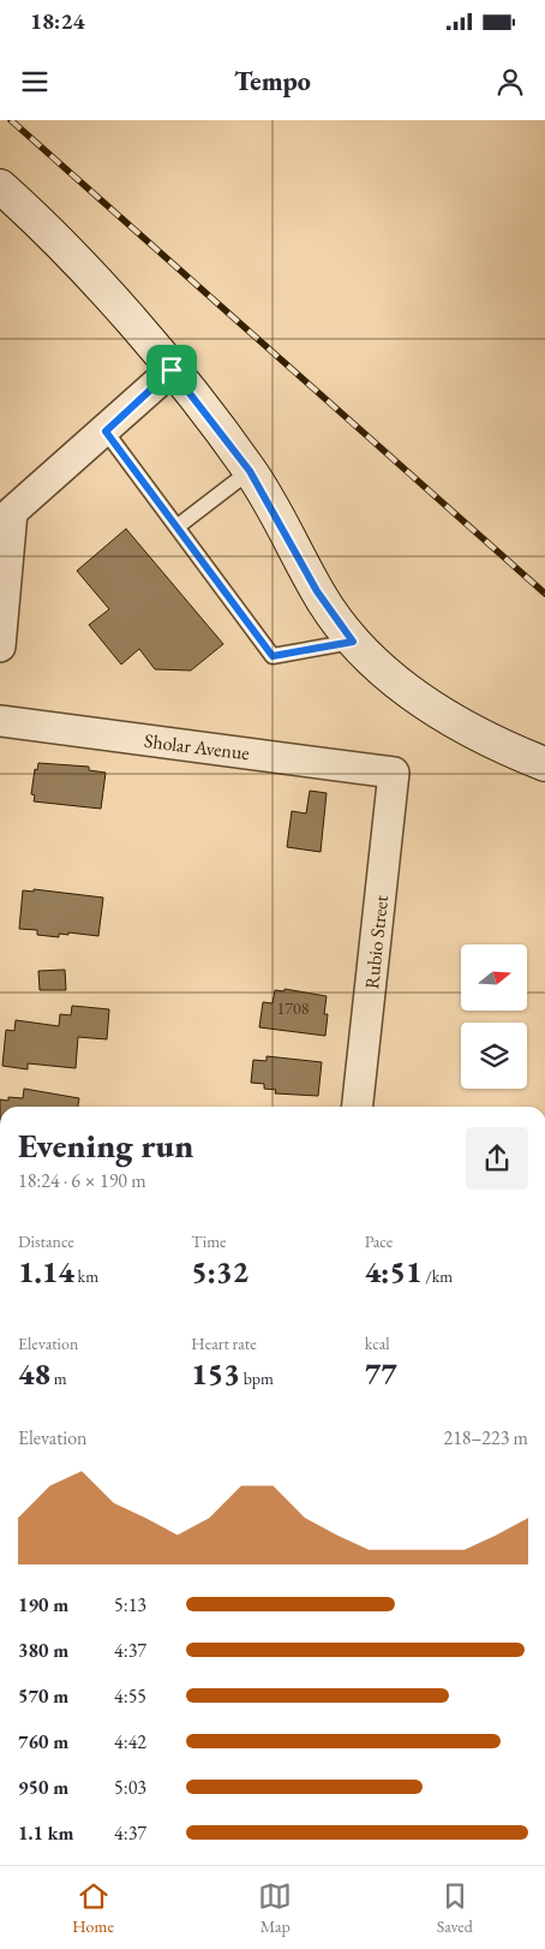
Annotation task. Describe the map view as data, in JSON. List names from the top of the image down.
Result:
{
  "streets": {
    "street": ["Sholar Avenue", "Rubio Street"]
  },
  "crossings": [
    ["Sholar Avenue", "Rubio Street"]
  ],
  "house_numbers": ["1708"],
  "north": "right",
  "page": {
    "status": "18:24",
    "header": "Tempo",
    "heading": ["Evening run", "18:24 · 6 × 190 m"],
    "stats": [
      ["Distance", "1.14 km"],
      ["Time", "5:32"],
      ["Pace", "4:51 /km"],
      ["Elevation", "48 m"],
      ["Heart rate", "153 bpm"],
      ["kcal", "77"]
    ],
    "chart": ["Elevation", "218–223 m"],
    "list": [
      {
        "name": "190 m",
        "note": "5:13"
      },
      {
        "name": "380 m",
        "note": "4:37"
      },
      {
        "name": "570 m",
        "note": "4:55"
      },
      {
        "name": "760 m",
        "note": "4:42"
      },
      {
        "name": "950 m",
        "note": "5:03"
      },
      {
        "name": "1.1 km",
        "note": "4:37"
      }
    ],
    "tabs": ["Home", "Map", "Saved"]
  }
}
